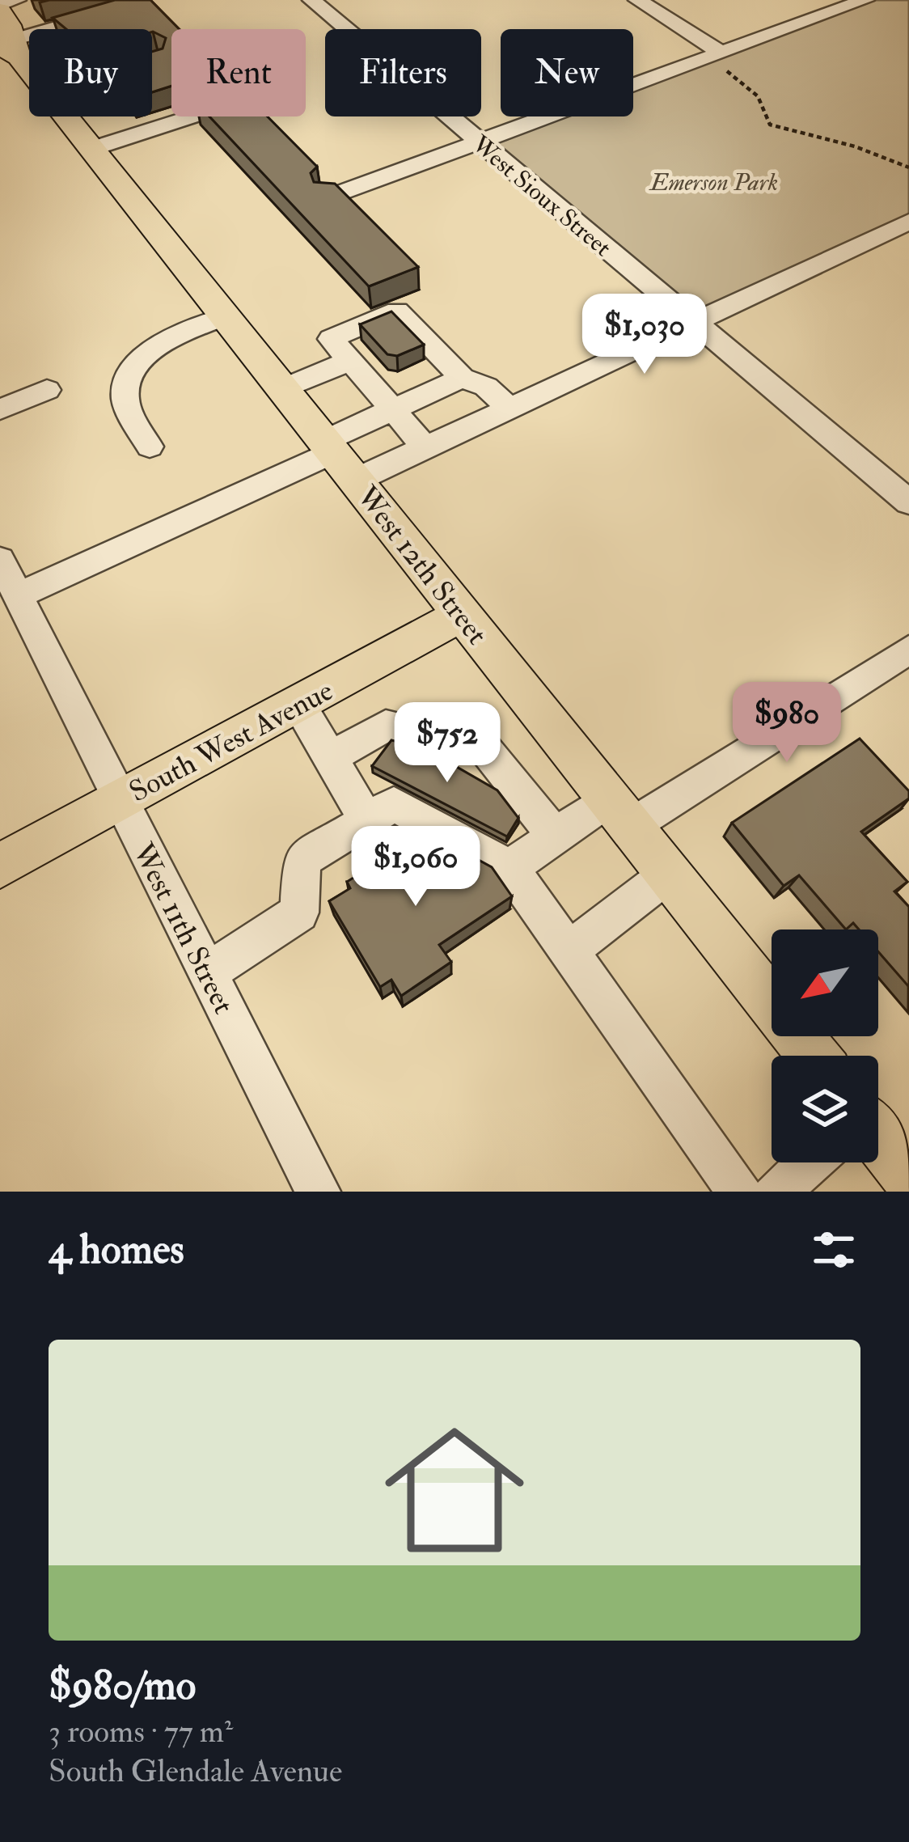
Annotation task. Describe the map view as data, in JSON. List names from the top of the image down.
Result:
{
  "streets": {
    "main road": ["West 12th Street", "South West Avenue"],
    "street": ["West Sioux Street", "West 11th Street"]
  },
  "crossings": [
    ["West 12th Street", "South West Avenue"],
    ["South West Avenue", "West 11th Street"]
  ],
  "parks": ["Emerson Park"],
  "north": "bottom left",
  "page": {
    "chip": [
      "Buy",
      "Rent",
      "Filters",
      "New"
    ],
    "price": [
      "$1,030",
      "$980",
      "$752",
      "$1,060"
    ],
    "heading": "4 homes",
    "list": [
      {
        "name": "$980/mo",
        "note": "3 rooms · 77 m² · South Glendale Avenue"
      }
    ]
  }
}
